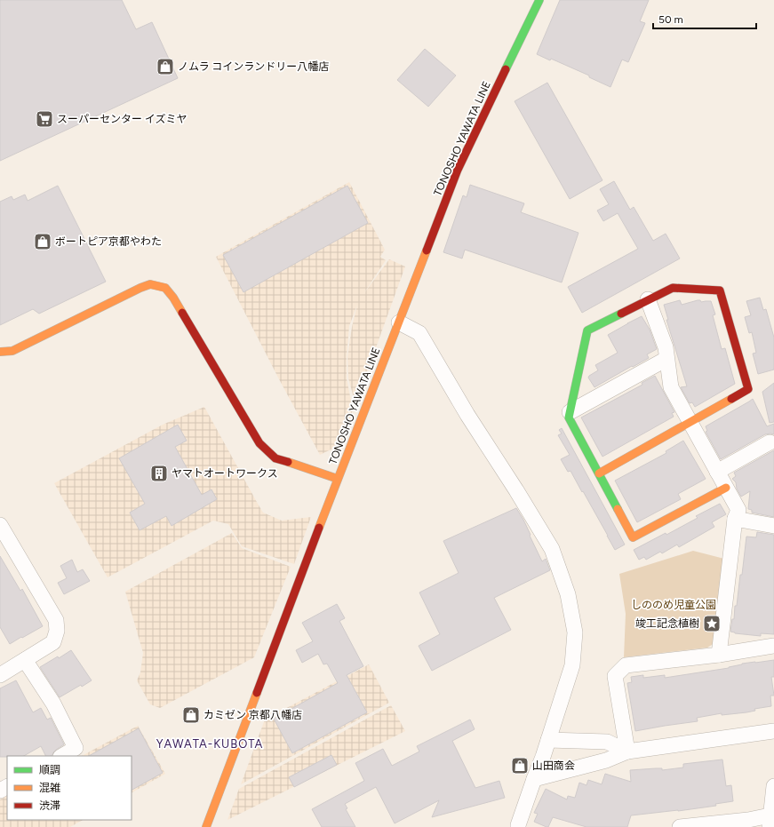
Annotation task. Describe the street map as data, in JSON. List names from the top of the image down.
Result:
{
  "streets": {
    "street": ["TONOSHO YAWATA LINE"]
  },
  "districts": ["YAWATA-KUBOTA"],
  "parks": ["しののめ児童公園"],
  "places": {
    "shop": [
      "ノムラ コインランドリー八幡店",
      "ボートピア京都やわた",
      "カミゼン 京都八幡店",
      "山田商会"
    ],
    "supermarket": ["スーパーセンター イズミヤ"],
    "building": ["ヤマトオートワークス"],
    "place": ["竣工記念植樹"]
  },
  "legend": ["順調", "混雑", "渋滞"],
  "scale_bar": "50 m"
}
